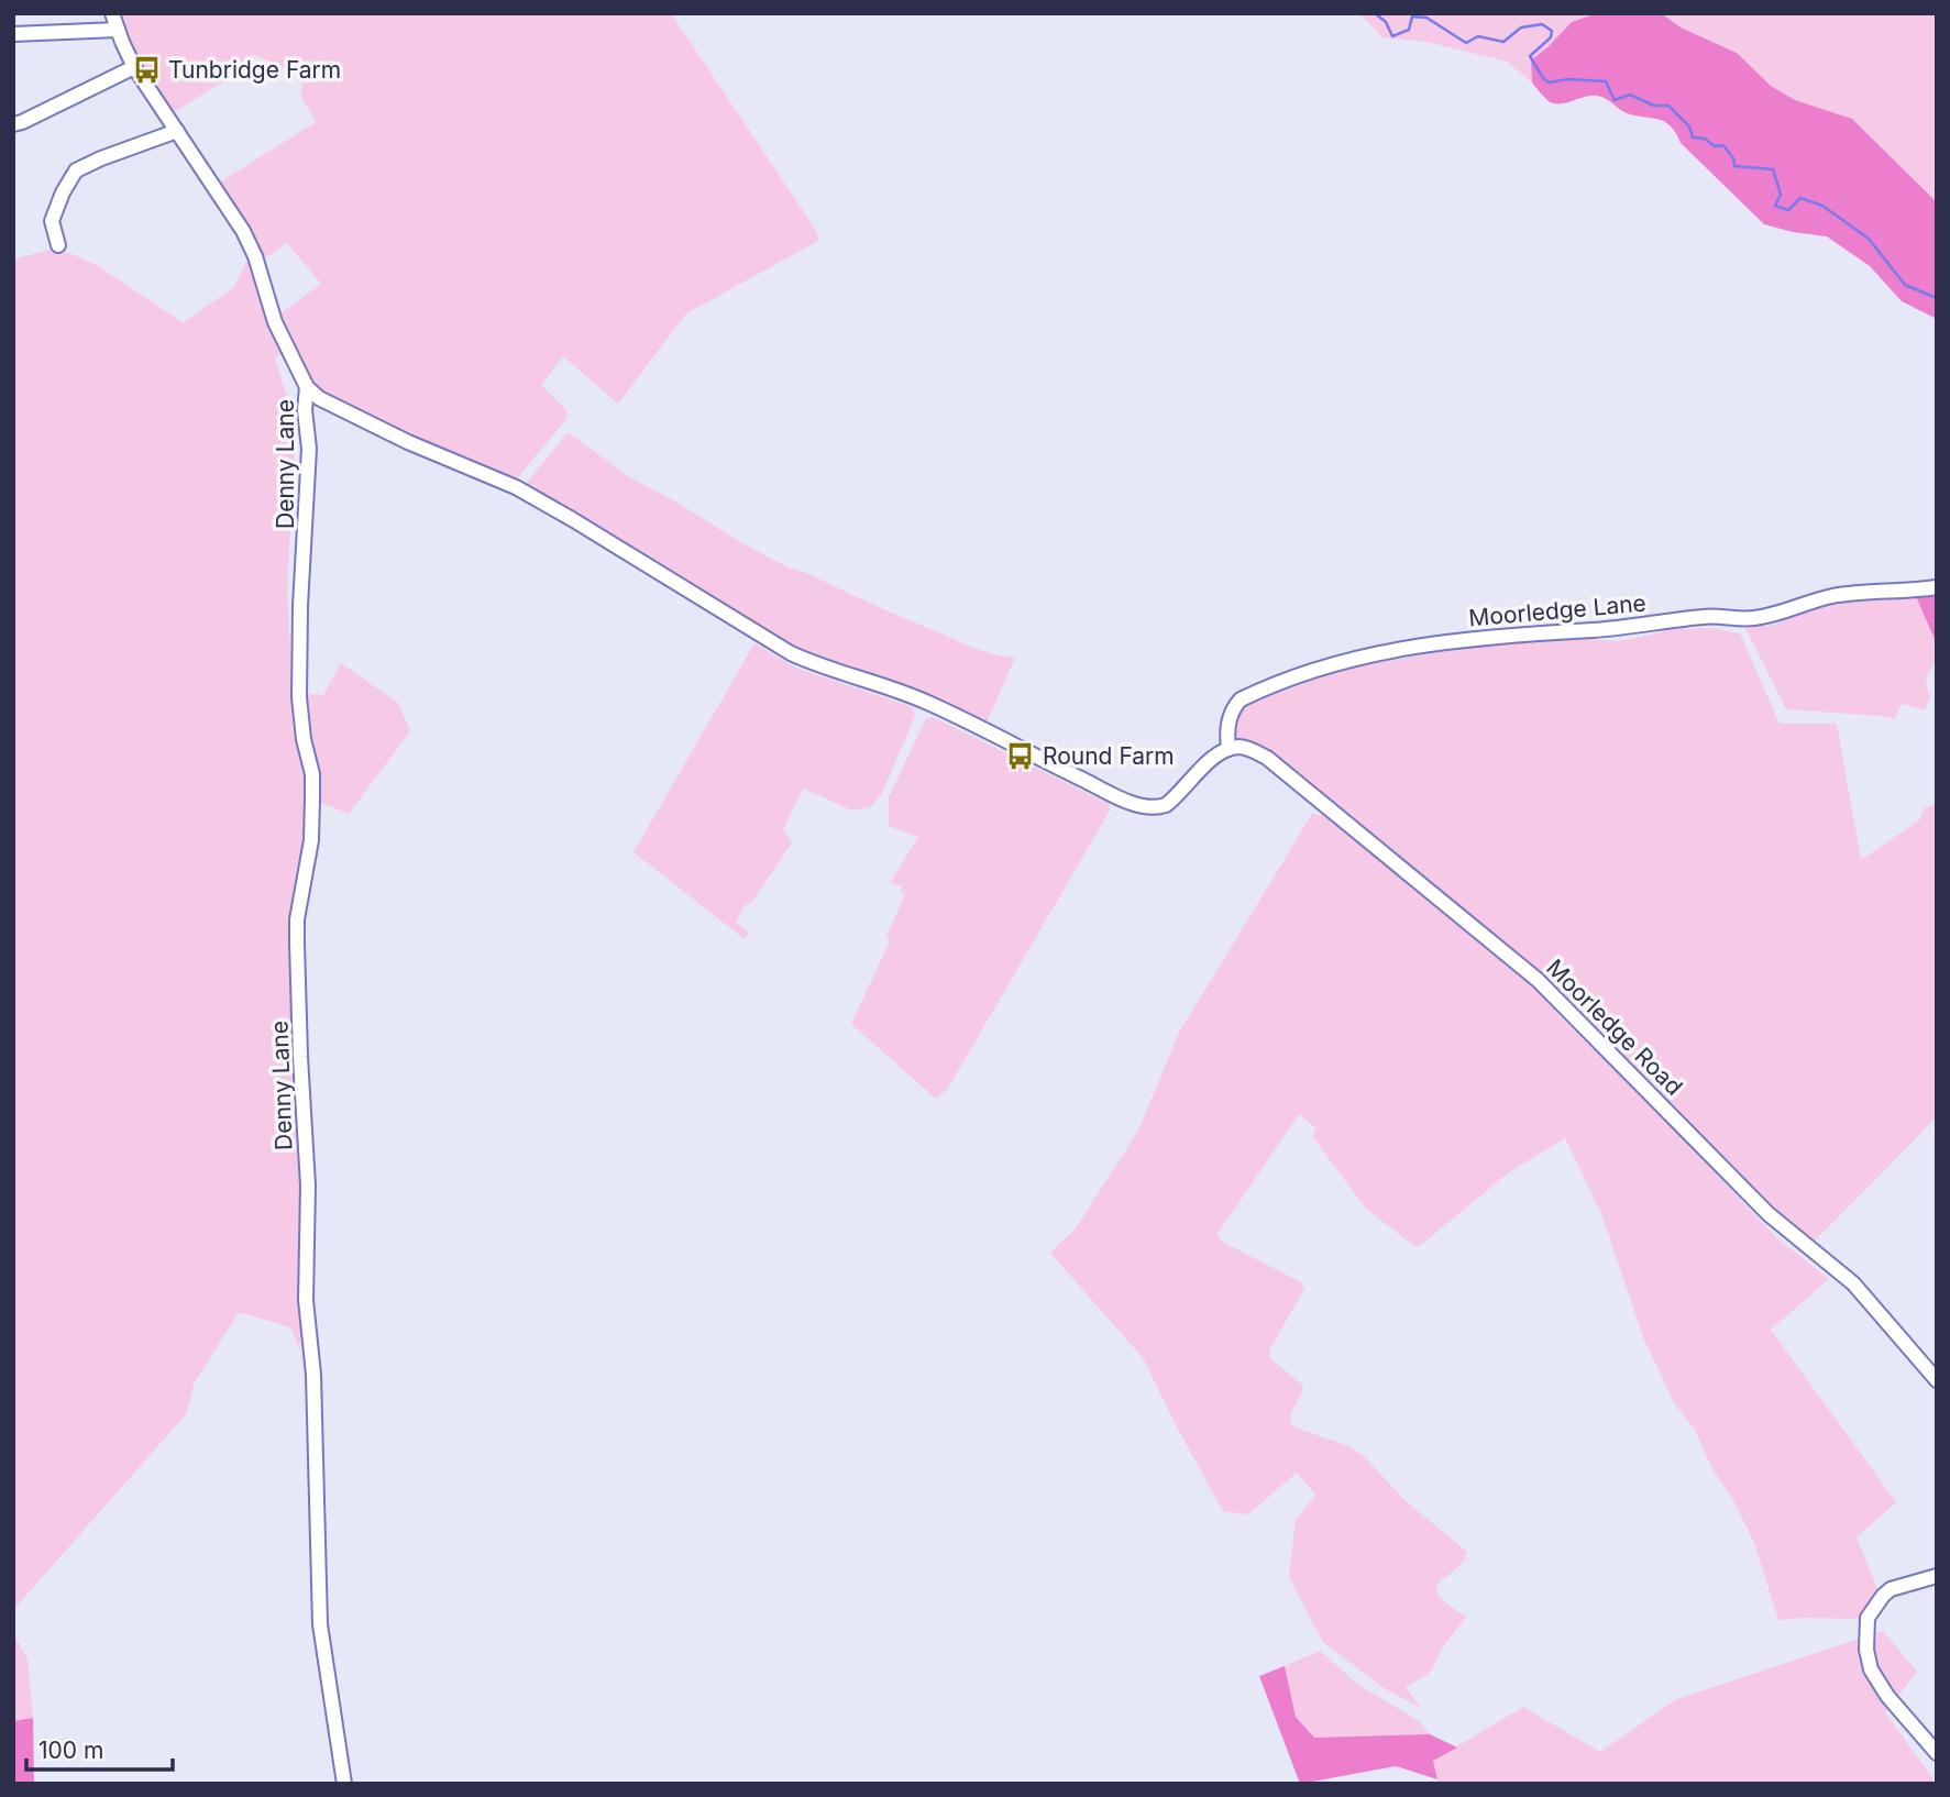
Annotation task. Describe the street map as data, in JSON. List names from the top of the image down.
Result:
{
  "streets": {
    "street": ["Denny Lane", "Moorledge Lane", "Moorledge Road"]
  },
  "crossings": [
    ["Moorledge Lane", "Moorledge Road"]
  ],
  "places": {
    "bus stop": ["Tunbridge Farm", "Round Farm"]
  },
  "scale_bar": "100 m"
}
